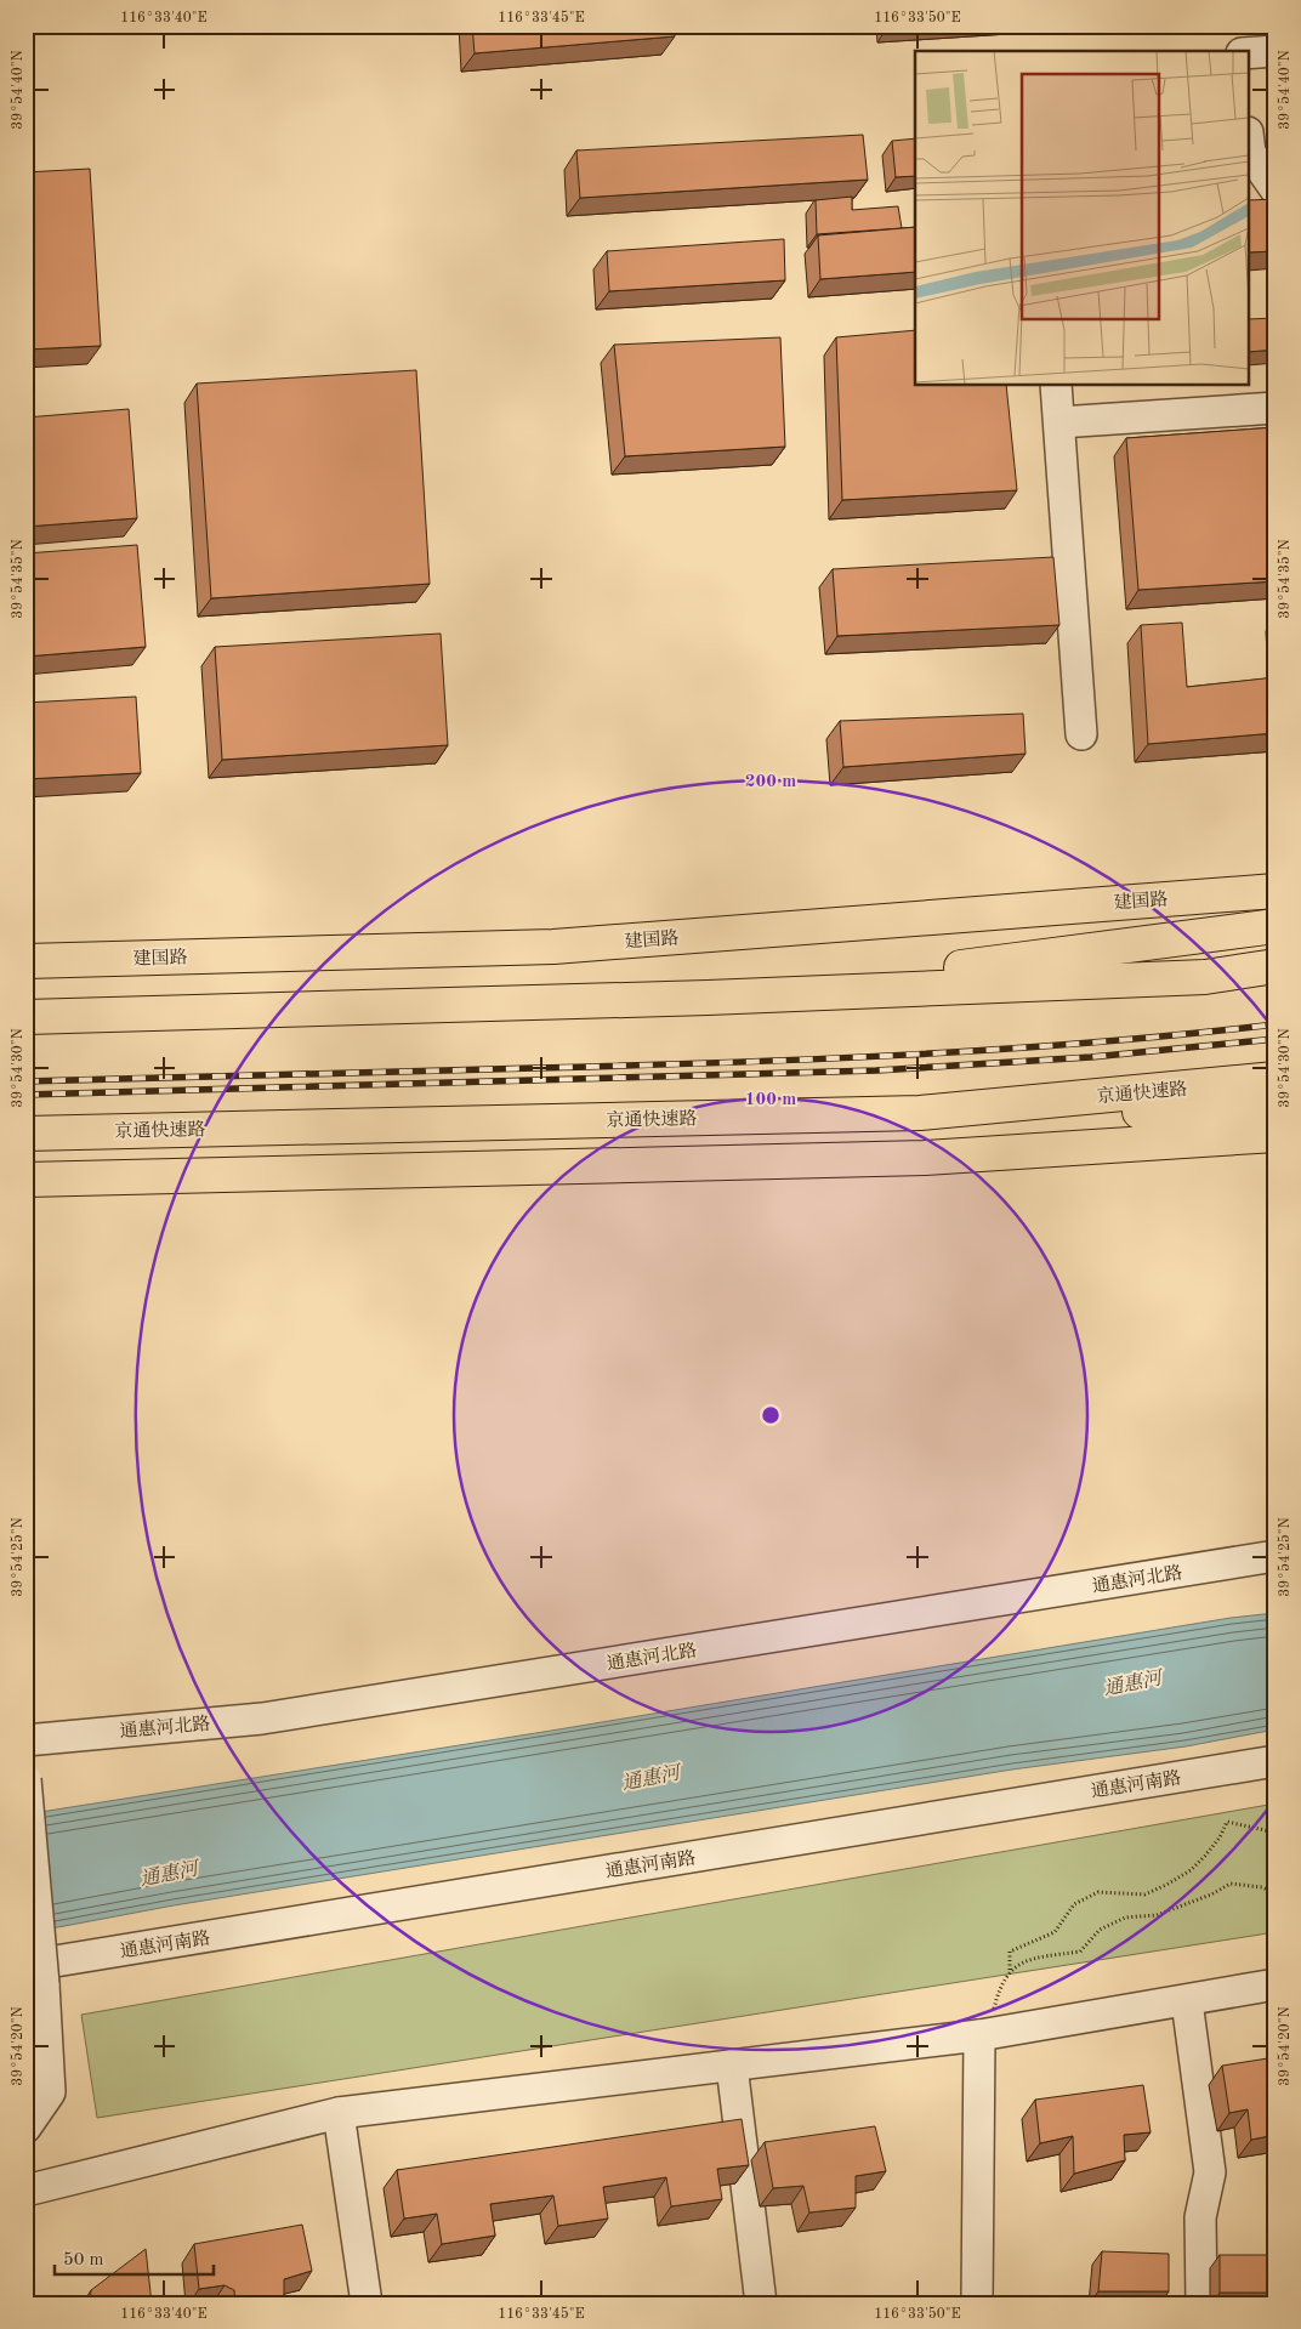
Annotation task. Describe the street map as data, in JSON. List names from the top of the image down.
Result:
{
  "streets": {
    "main road": ["建国路", "京通快速路"],
    "street": ["通惠河北路", "通惠河南路"]
  },
  "water": ["通惠河"],
  "scale_bar": "50 m",
  "coordinates": [
    "116°33'40\"E",
    "116°33'45\"E",
    "116°33'50\"E",
    "39°54'40\"N",
    "39°54'35\"N",
    "39°54'30\"N",
    "39°54'25\"N",
    "39°54'20\"N"
  ],
  "rings": ["200 m", "100 m"]
}
